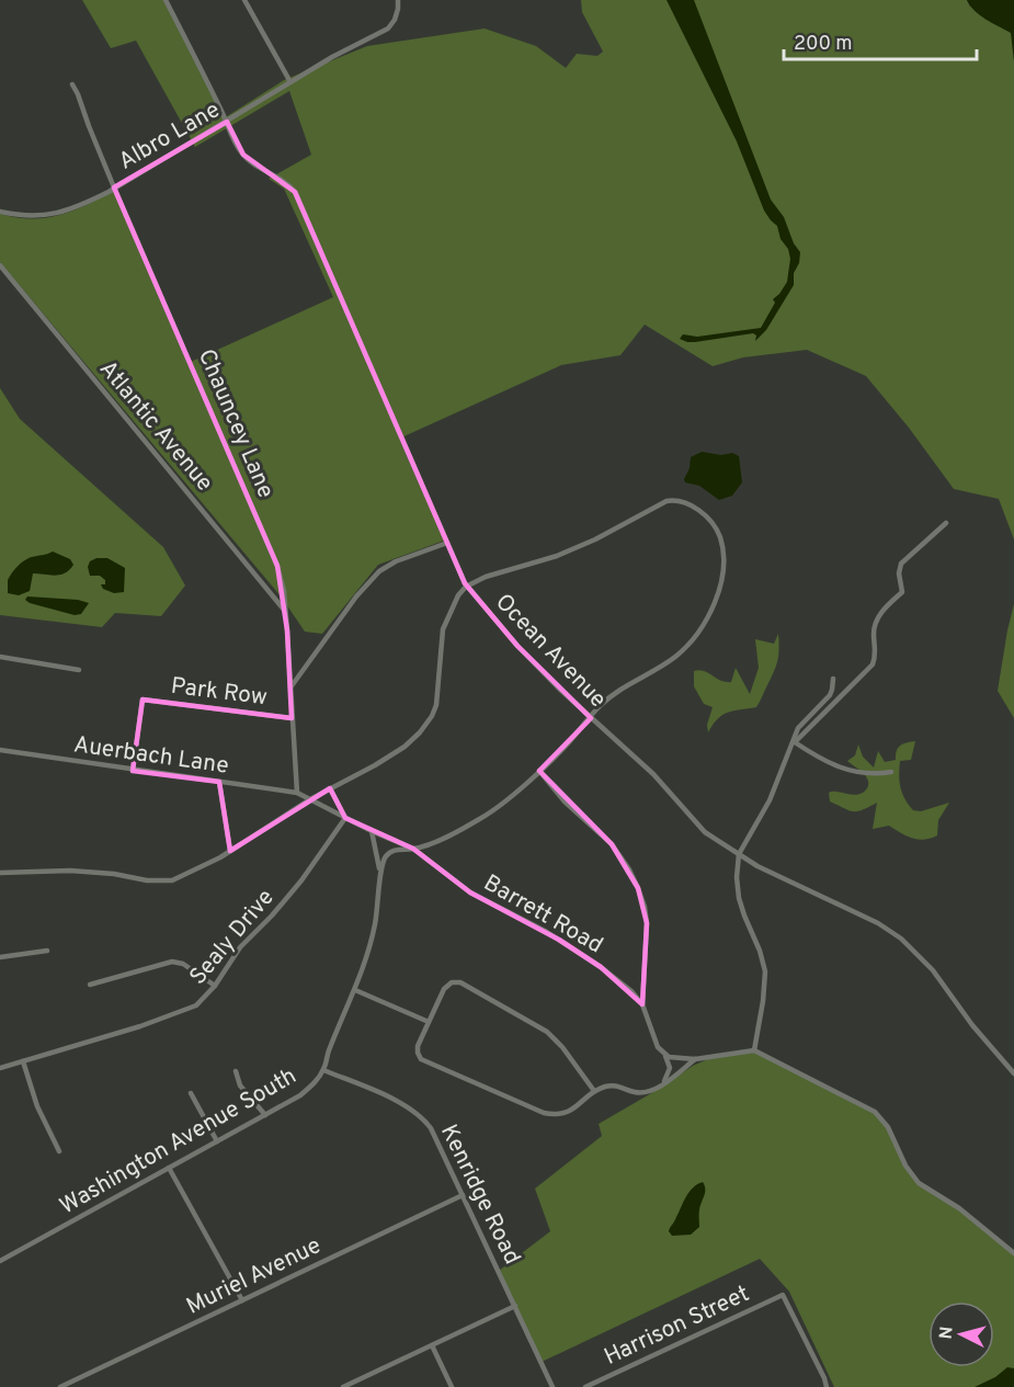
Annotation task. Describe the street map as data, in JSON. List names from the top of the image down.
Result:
{
  "streets": {
    "street": [
      "Albro Lane",
      "Chauncey Lane",
      "Atlantic Avenue",
      "Ocean Avenue",
      "Park Row",
      "Auerbach Lane",
      "Barrett Road",
      "Sealy Drive",
      "Washington Avenue South",
      "Kenridge Road",
      "Muriel Avenue",
      "Harrison Street"
    ]
  },
  "crossings": [
    ["Albro Lane", "Chauncey Lane"],
    ["Albro Lane", "Ocean Avenue"],
    ["Chauncey Lane", "Atlantic Avenue"],
    ["Chauncey Lane", "Park Row"],
    ["Chauncey Lane", "Auerbach Lane"],
    ["Park Row", "Auerbach Lane"],
    ["Barrett Road", "Sealy Drive"],
    ["Barrett Road", "Washington Avenue South"],
    ["Washington Avenue South", "Kenridge Road"],
    ["Kenridge Road", "Muriel Avenue"]
  ],
  "scale_bar": "200 m",
  "north": "left"
}
